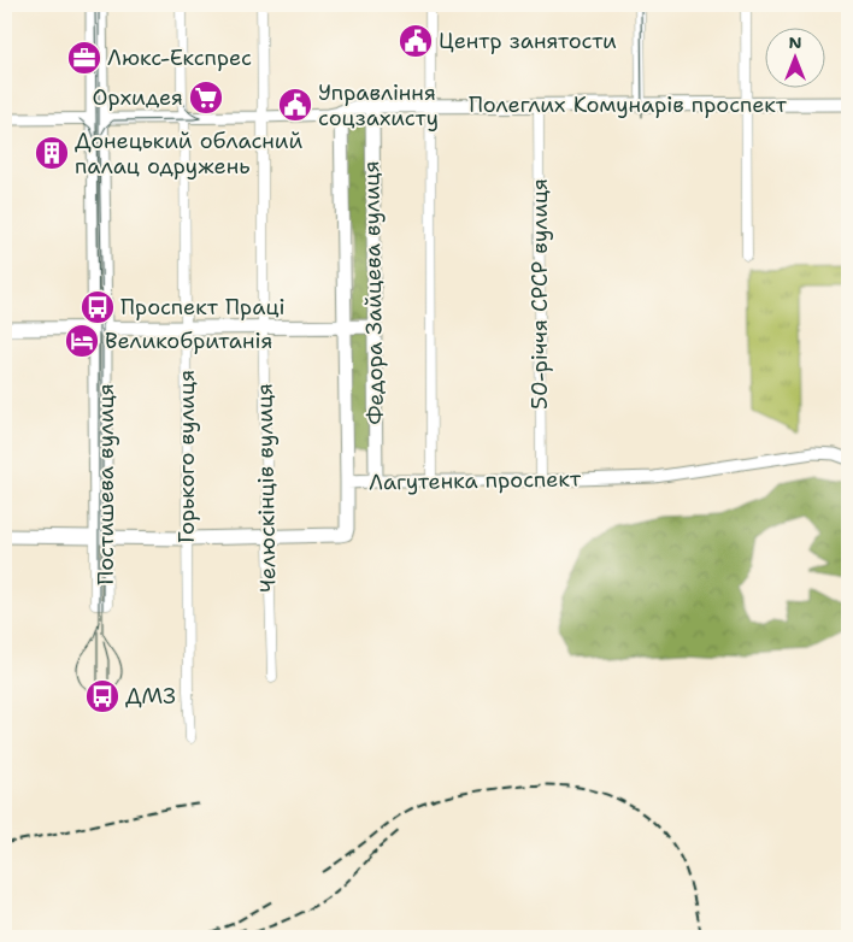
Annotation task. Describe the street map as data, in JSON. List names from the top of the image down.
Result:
{
  "streets": {
    "main road": ["Полеглих Комунарів проспект", "Федора Зайцева вулиця", "Лагутенка проспект"],
    "street": [
      "50-річчя СРСР вулиця",
      "Горького вулиця",
      "Постишева вулиця",
      "Челюскінців вулиця"
    ]
  },
  "crossings": [
    ["Полеглих Комунарів проспект", "Федора Зайцева вулиця"],
    ["Полеглих Комунарів проспект", "50-річчя СРСР вулиця"],
    ["Полеглих Комунарів проспект", "Горького вулиця"],
    ["Полеглих Комунарів проспект", "Челюскінців вулиця"],
    ["Федора Зайцева вулиця", "Лагутенка проспект"],
    ["50-річчя СРСР вулиця", "Лагутенка проспект"],
    ["Горького вулиця", "Лагутенка проспект"],
    ["Лагутенка проспект", "Постишева вулиця"],
    ["Лагутенка проспект", "Челюскінців вулиця"]
  ],
  "places": {
    "public building": ["Центр занятости", "Управління соцзахисту"],
    "office": ["Люкс-Експрес"],
    "supermarket": ["Орхидея"],
    "building": ["Донецький обласний палац одружень"],
    "bus stop": ["Проспект Праці", "ДМЗ"],
    "hotel": ["Великобританія"]
  },
  "north": "top"
}
